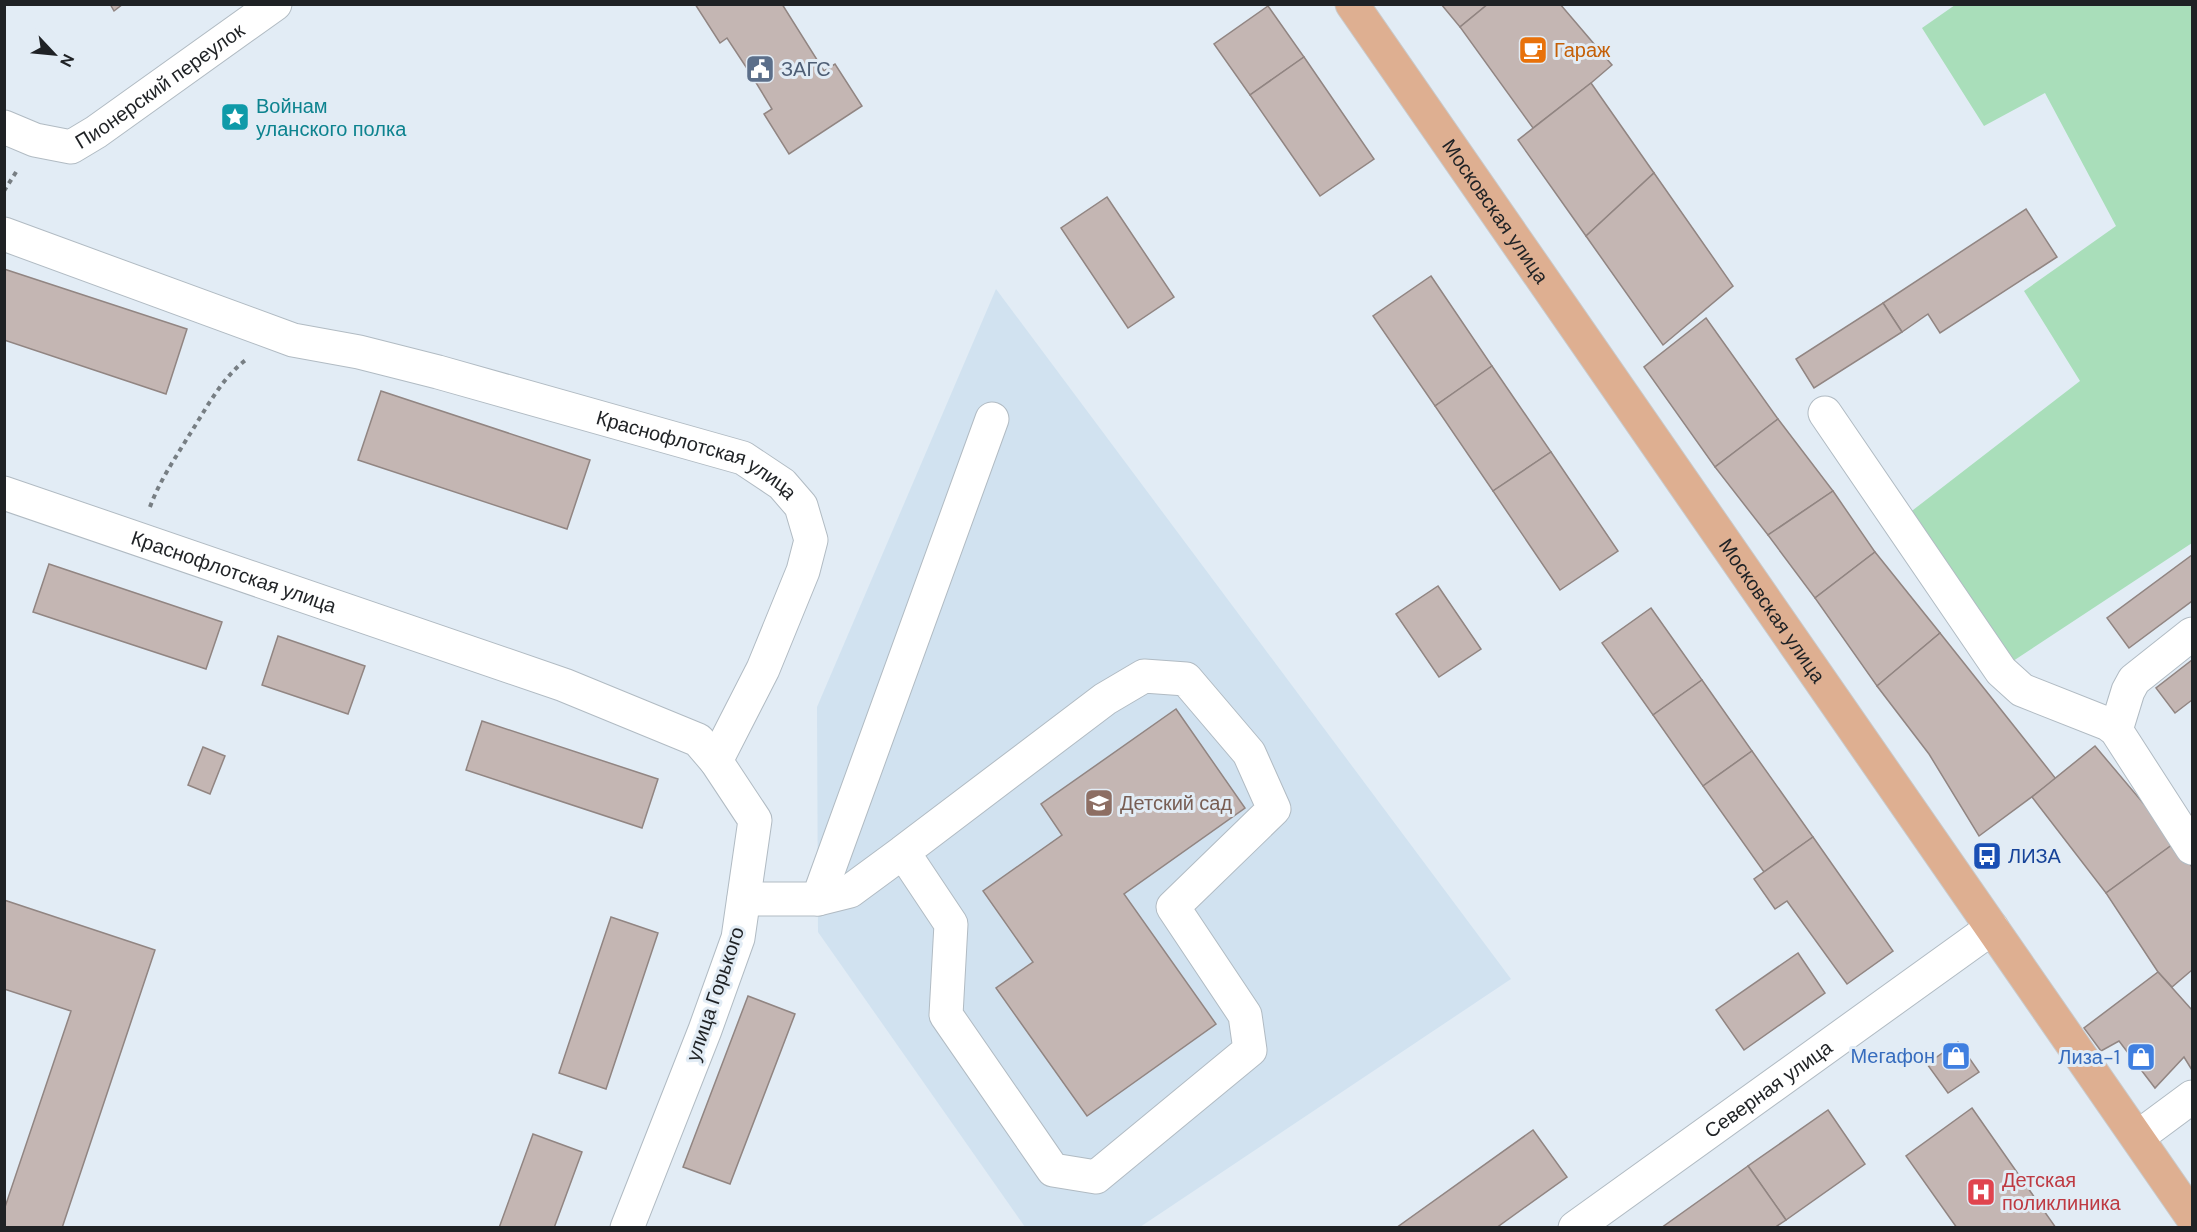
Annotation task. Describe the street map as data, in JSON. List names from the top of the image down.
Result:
{
  "streets": {
    "main road": ["Московская улица"],
    "street": [
      "Пионерский переулок",
      "Краснофлотская улица",
      "улица Горького",
      "Северная улица"
    ]
  },
  "crossings": [
    ["Московская улица", "Северная улица"],
    ["Краснофлотская улица", "улица Горького"]
  ],
  "places": {
    "cafe": ["Гараж"],
    "public building": ["ЗАГС"],
    "place": ["Войнам уланского полка"],
    "school or university": ["Детский сад"],
    "bus stop": ["ЛИЗА"],
    "shop": ["Мегафон", "Лиза-1"],
    "hospital": ["Детская поликлиника"]
  },
  "north": "bottom right"
}
